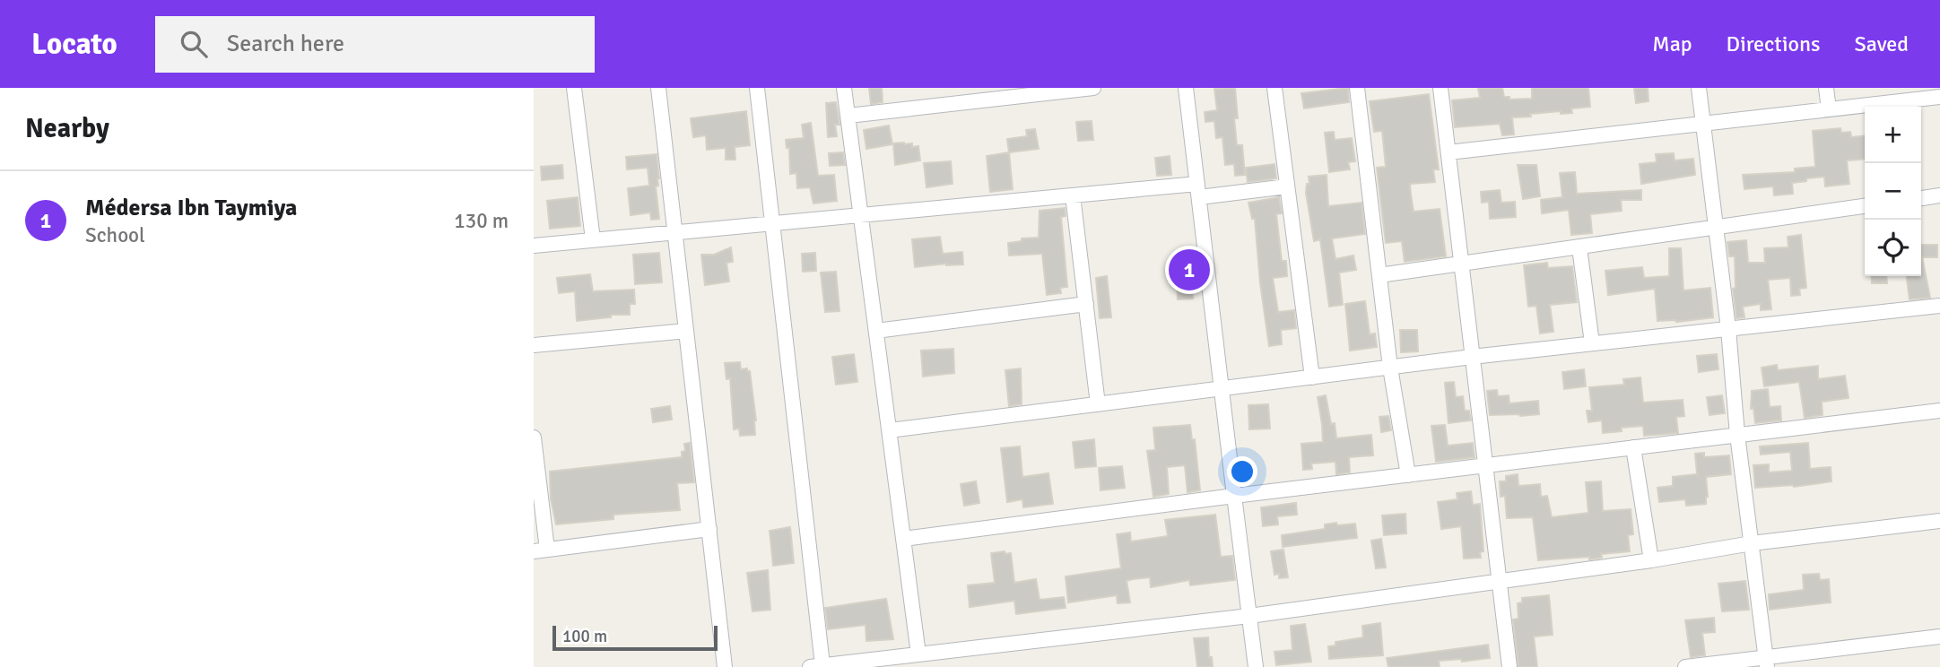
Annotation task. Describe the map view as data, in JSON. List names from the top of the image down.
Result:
{
  "scale_bar": "100 m",
  "page": {
    "header": "Locato",
    "search": "Search here",
    "nav": ["Map", "Directions", "Saved"],
    "heading": "Nearby",
    "map_buttons": ["+", "−"],
    "list": [
      {
        "mark": "1",
        "name": "Médersa Ibn Taymiya",
        "note": "School",
        "value": "130 m"
      }
    ],
    "pins": "1",
    "scale": "100 m"
  }
}
